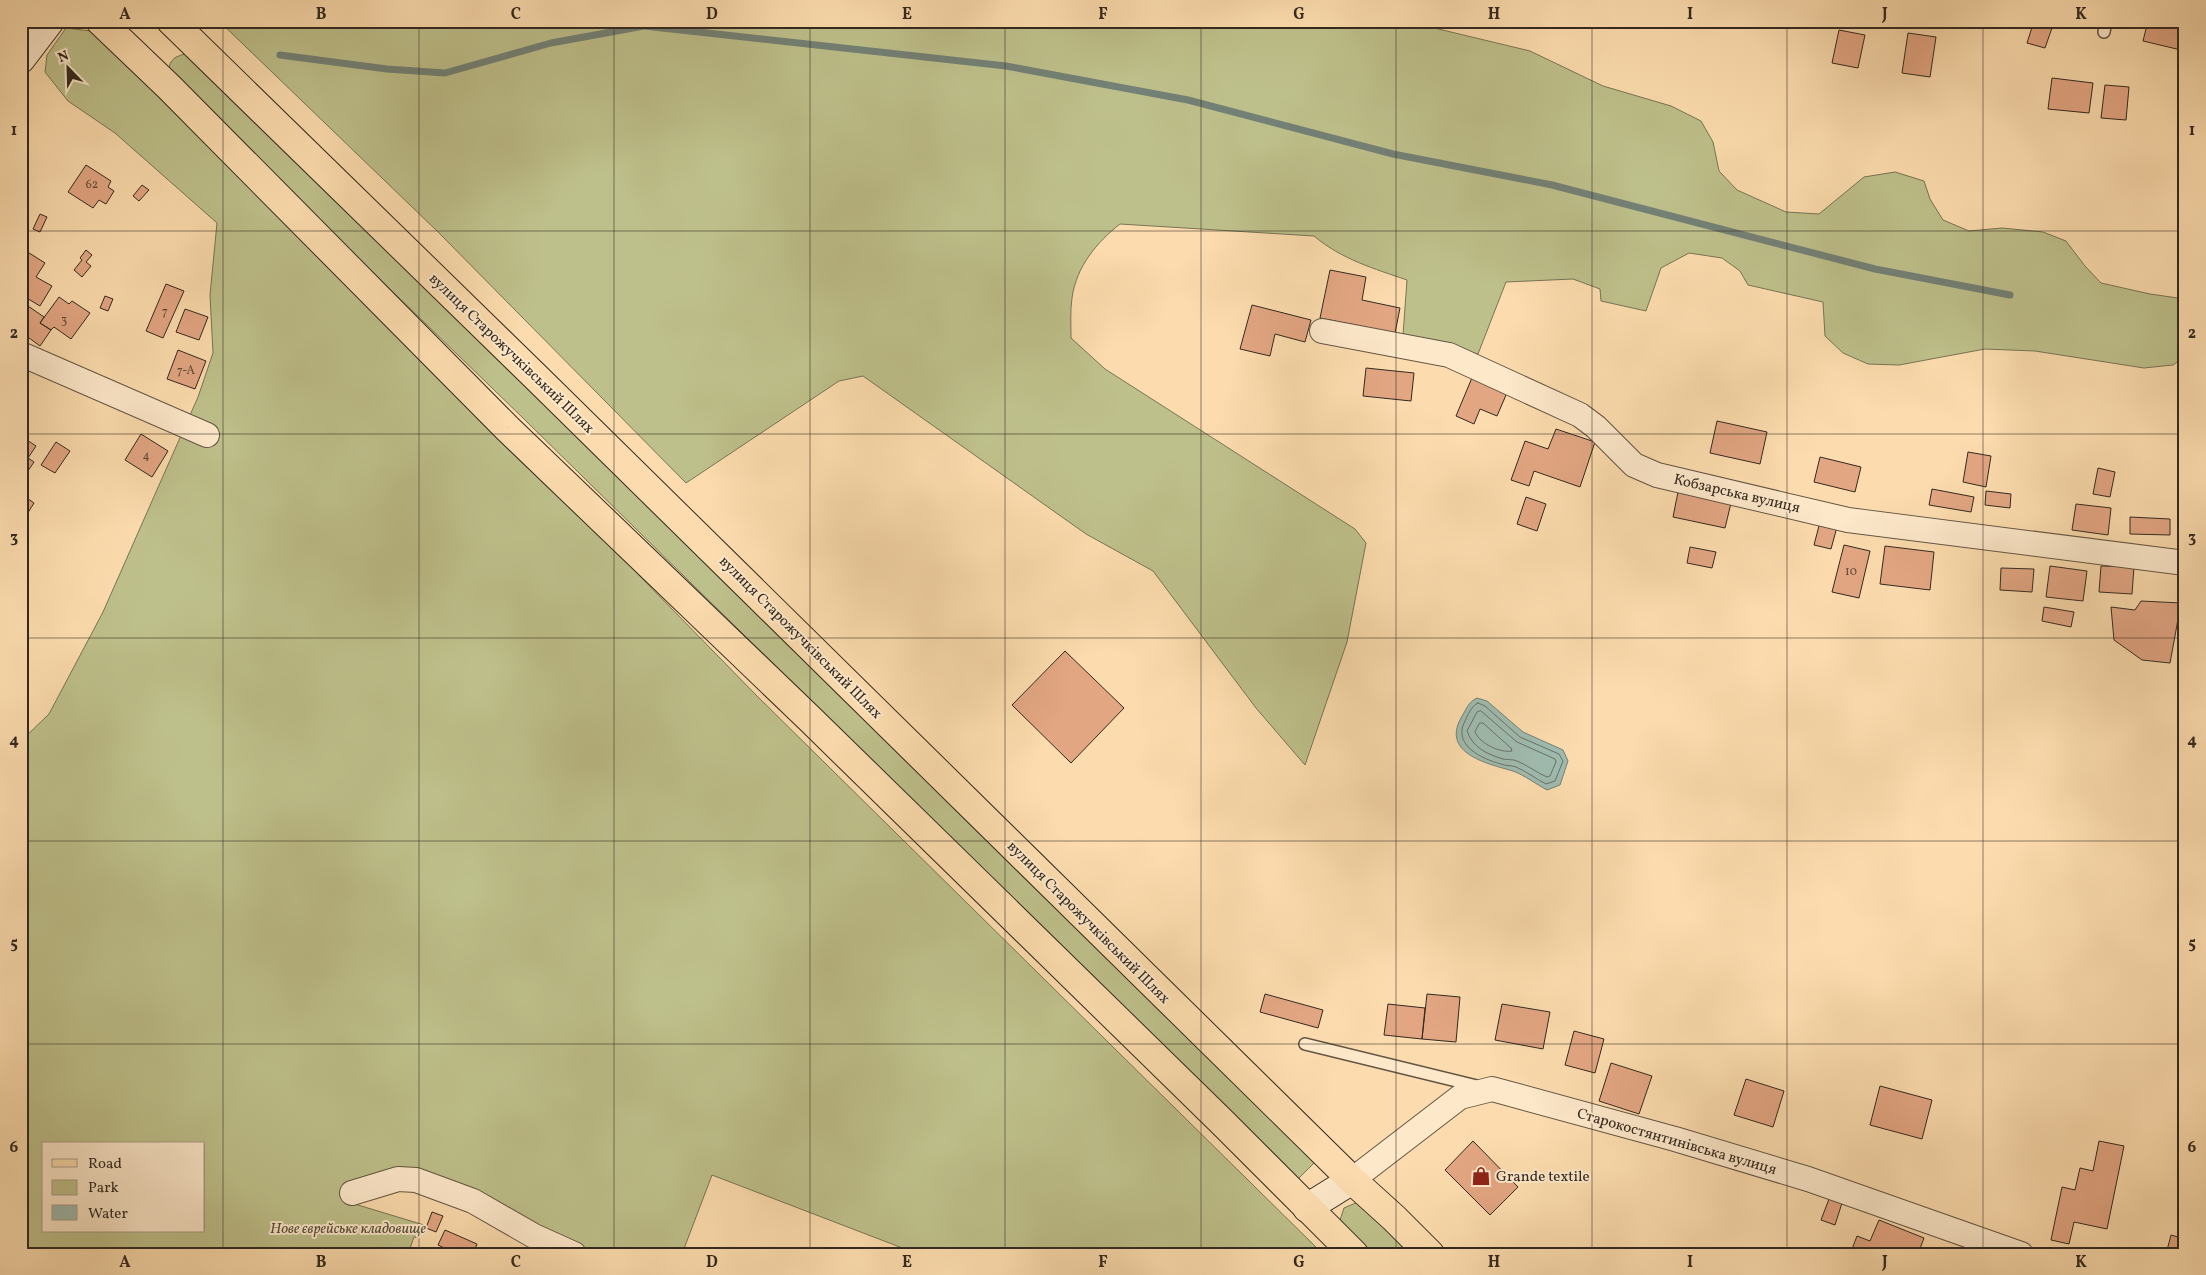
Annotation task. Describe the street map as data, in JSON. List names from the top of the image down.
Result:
{
  "streets": {
    "main road": ["вулиця Старожучківський Шлях"],
    "street": ["Кобзарська вулиця", "Старокостянтинівська вулиця"]
  },
  "crossings": [
    ["вулиця Старожучківський Шлях", "Старокостянтинівська вулиця"]
  ],
  "parks": ["Нове єврейське кладовище"],
  "places": {
    "shop": ["Grande textile"]
  },
  "house_numbers": [
    "62",
    "7",
    "3",
    "7-А",
    "4",
    "10"
  ],
  "legend": ["Road", "Park", "Water"],
  "north": "top left",
  "grid": {
    "columns": [
      "A",
      "B",
      "C",
      "D",
      "E",
      "F",
      "G",
      "H",
      "I",
      "J",
      "K"
    ],
    "rows": [
      "1",
      "2",
      "3",
      "4",
      "5",
      "6"
    ]
  }
}
